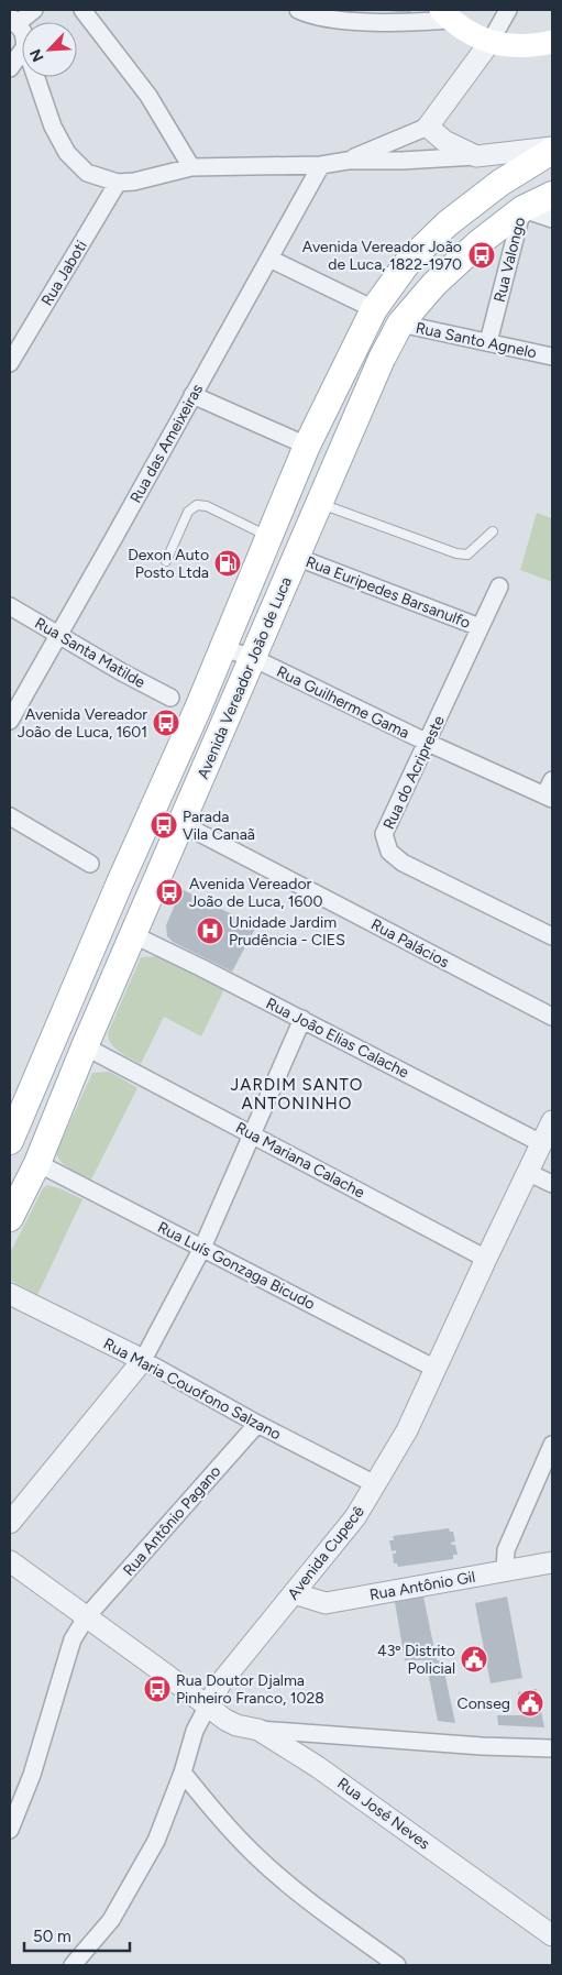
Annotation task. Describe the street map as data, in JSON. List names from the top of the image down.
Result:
{
  "streets": {
    "main road": ["Avenida Vereador João de Luca"],
    "street": [
      "Rua Valongo",
      "Rua Jaboti",
      "Rua Santo Agnelo",
      "Rua das Ameixeiras",
      "Rua Euripedes Barsanulfo",
      "Rua Santa Matilde",
      "Rua Guilherme Gama",
      "Rua do Acripreste",
      "Rua Palácios",
      "Rua João Elias Calache",
      "Rua Mariana Calache",
      "Rua Luís Gonzaga Bicudo",
      "Rua Maria Couofono Salzano",
      "Rua Antônio Pagano",
      "Avenida Cupecê",
      "Rua Antônio Gil",
      "Rua José Neves"
    ]
  },
  "crossings": [
    ["Rua Valongo", "Rua Santo Agnelo"],
    ["Rua Valongo", "Avenida Vereador João de Luca"],
    ["Rua Santo Agnelo", "Avenida Vereador João de Luca"],
    ["Rua das Ameixeiras", "Rua Santa Matilde"],
    ["Rua Euripedes Barsanulfo", "Avenida Vereador João de Luca"],
    ["Rua Euripedes Barsanulfo", "Rua do Acripreste"],
    ["Avenida Vereador João de Luca", "Rua Guilherme Gama"],
    ["Avenida Vereador João de Luca", "Rua Palácios"],
    ["Avenida Vereador João de Luca", "Rua João Elias Calache"],
    ["Avenida Vereador João de Luca", "Rua Mariana Calache"],
    ["Avenida Vereador João de Luca", "Rua Luís Gonzaga Bicudo"],
    ["Rua Guilherme Gama", "Rua do Acripreste"],
    ["Rua João Elias Calache", "Avenida Cupecê"],
    ["Rua Mariana Calache", "Avenida Cupecê"],
    ["Rua Luís Gonzaga Bicudo", "Avenida Cupecê"],
    ["Rua Maria Couofono Salzano", "Rua Antônio Pagano"],
    ["Rua Maria Couofono Salzano", "Avenida Cupecê"],
    ["Rua Antônio Pagano", "Rua José Neves"],
    ["Avenida Cupecê", "Rua Antônio Gil"],
    ["Avenida Cupecê", "Rua José Neves"]
  ],
  "districts": ["JARDIM SANTO ANTONINHO"],
  "places": {
    "bus stop": [
      "Avenida Vereador João de Luca, 1822-1970",
      "Avenida Vereador João de Luca, 1601",
      "Parada Vila Canaã",
      "Avenida Vereador João de Luca, 1600",
      "Rua Doutor Djalma Pinheiro Franco, 1028"
    ],
    "fuel station": ["Dexon Auto Posto Ltda"],
    "hospital": ["Unidade Jardim Prudência - CIES"],
    "public building": ["43º Distrito Policial", "Conseg"]
  },
  "scale_bar": "50 m",
  "north": "bottom left"
}
